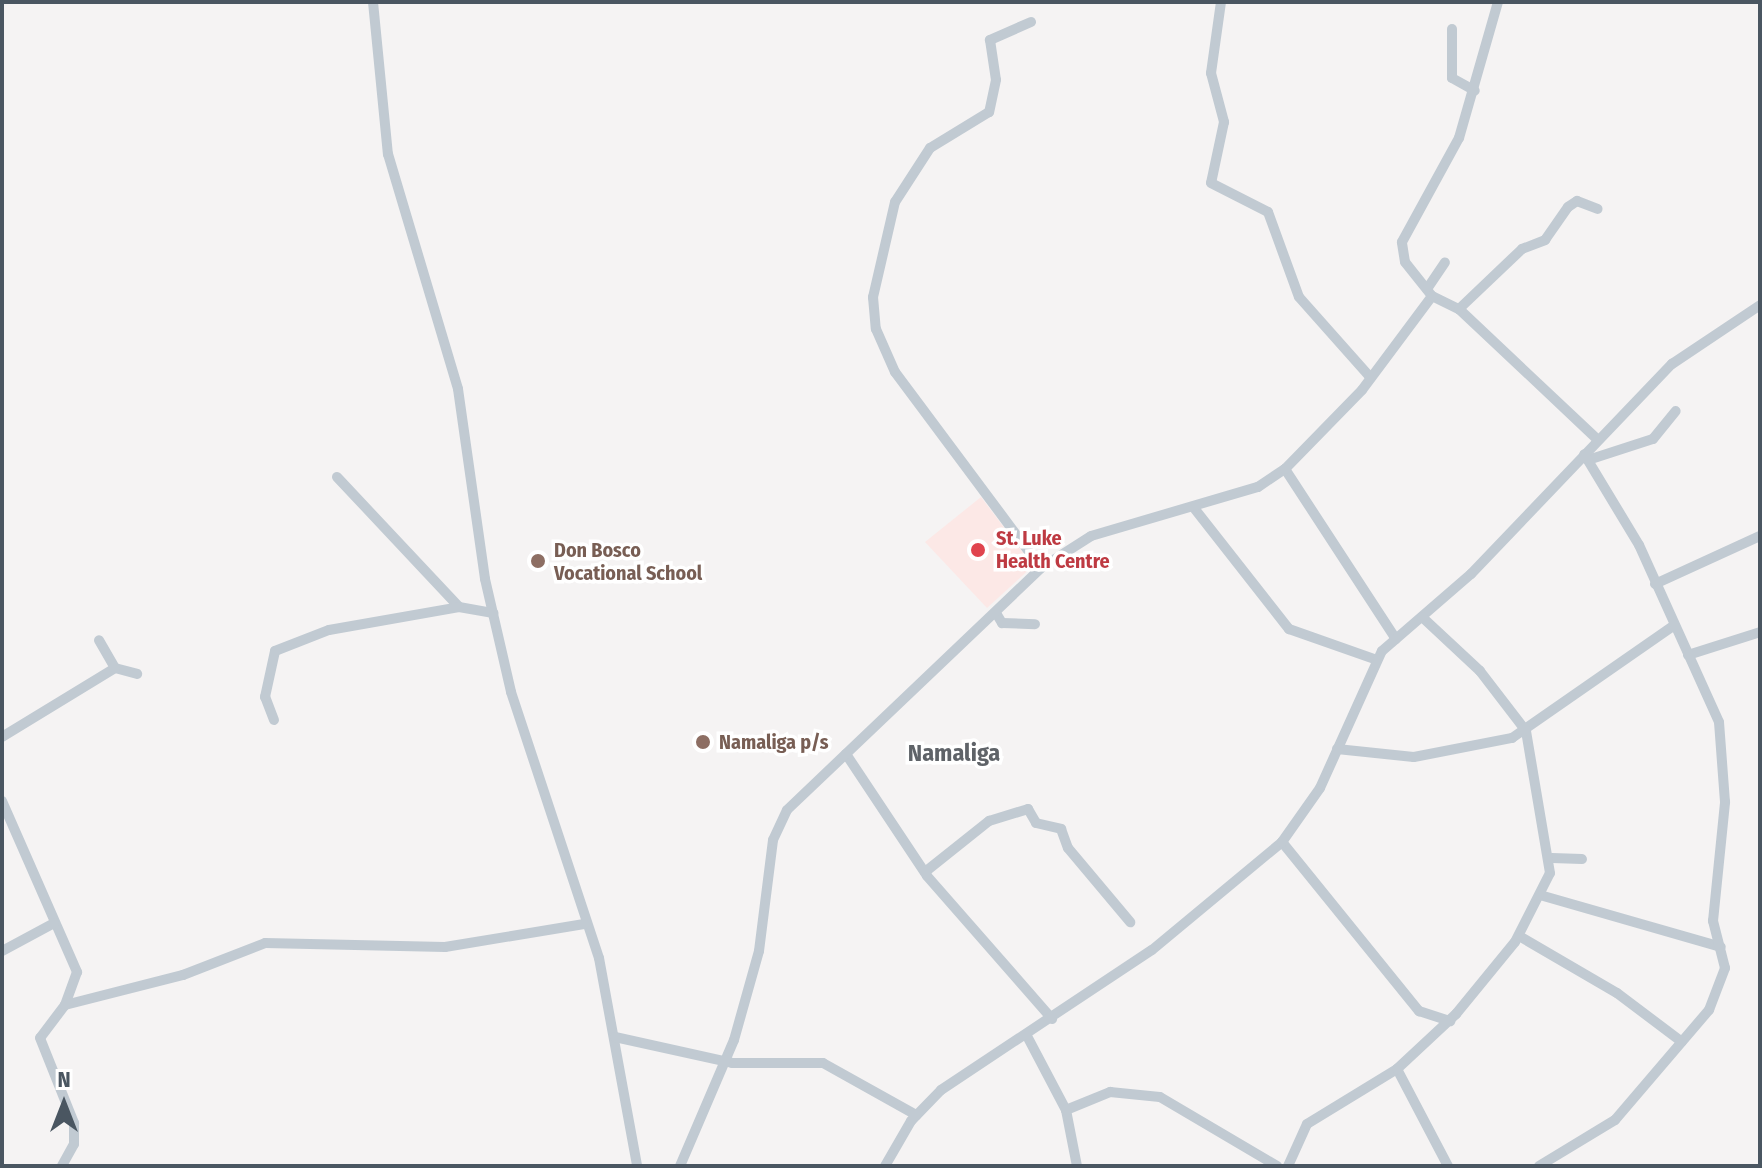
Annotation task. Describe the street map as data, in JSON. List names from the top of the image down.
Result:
{
  "districts": ["Namaliga"],
  "places": ["St. Luke Health Centre", "Don Bosco Vocational School", "Namaliga p/s"],
  "north": "top"
}
